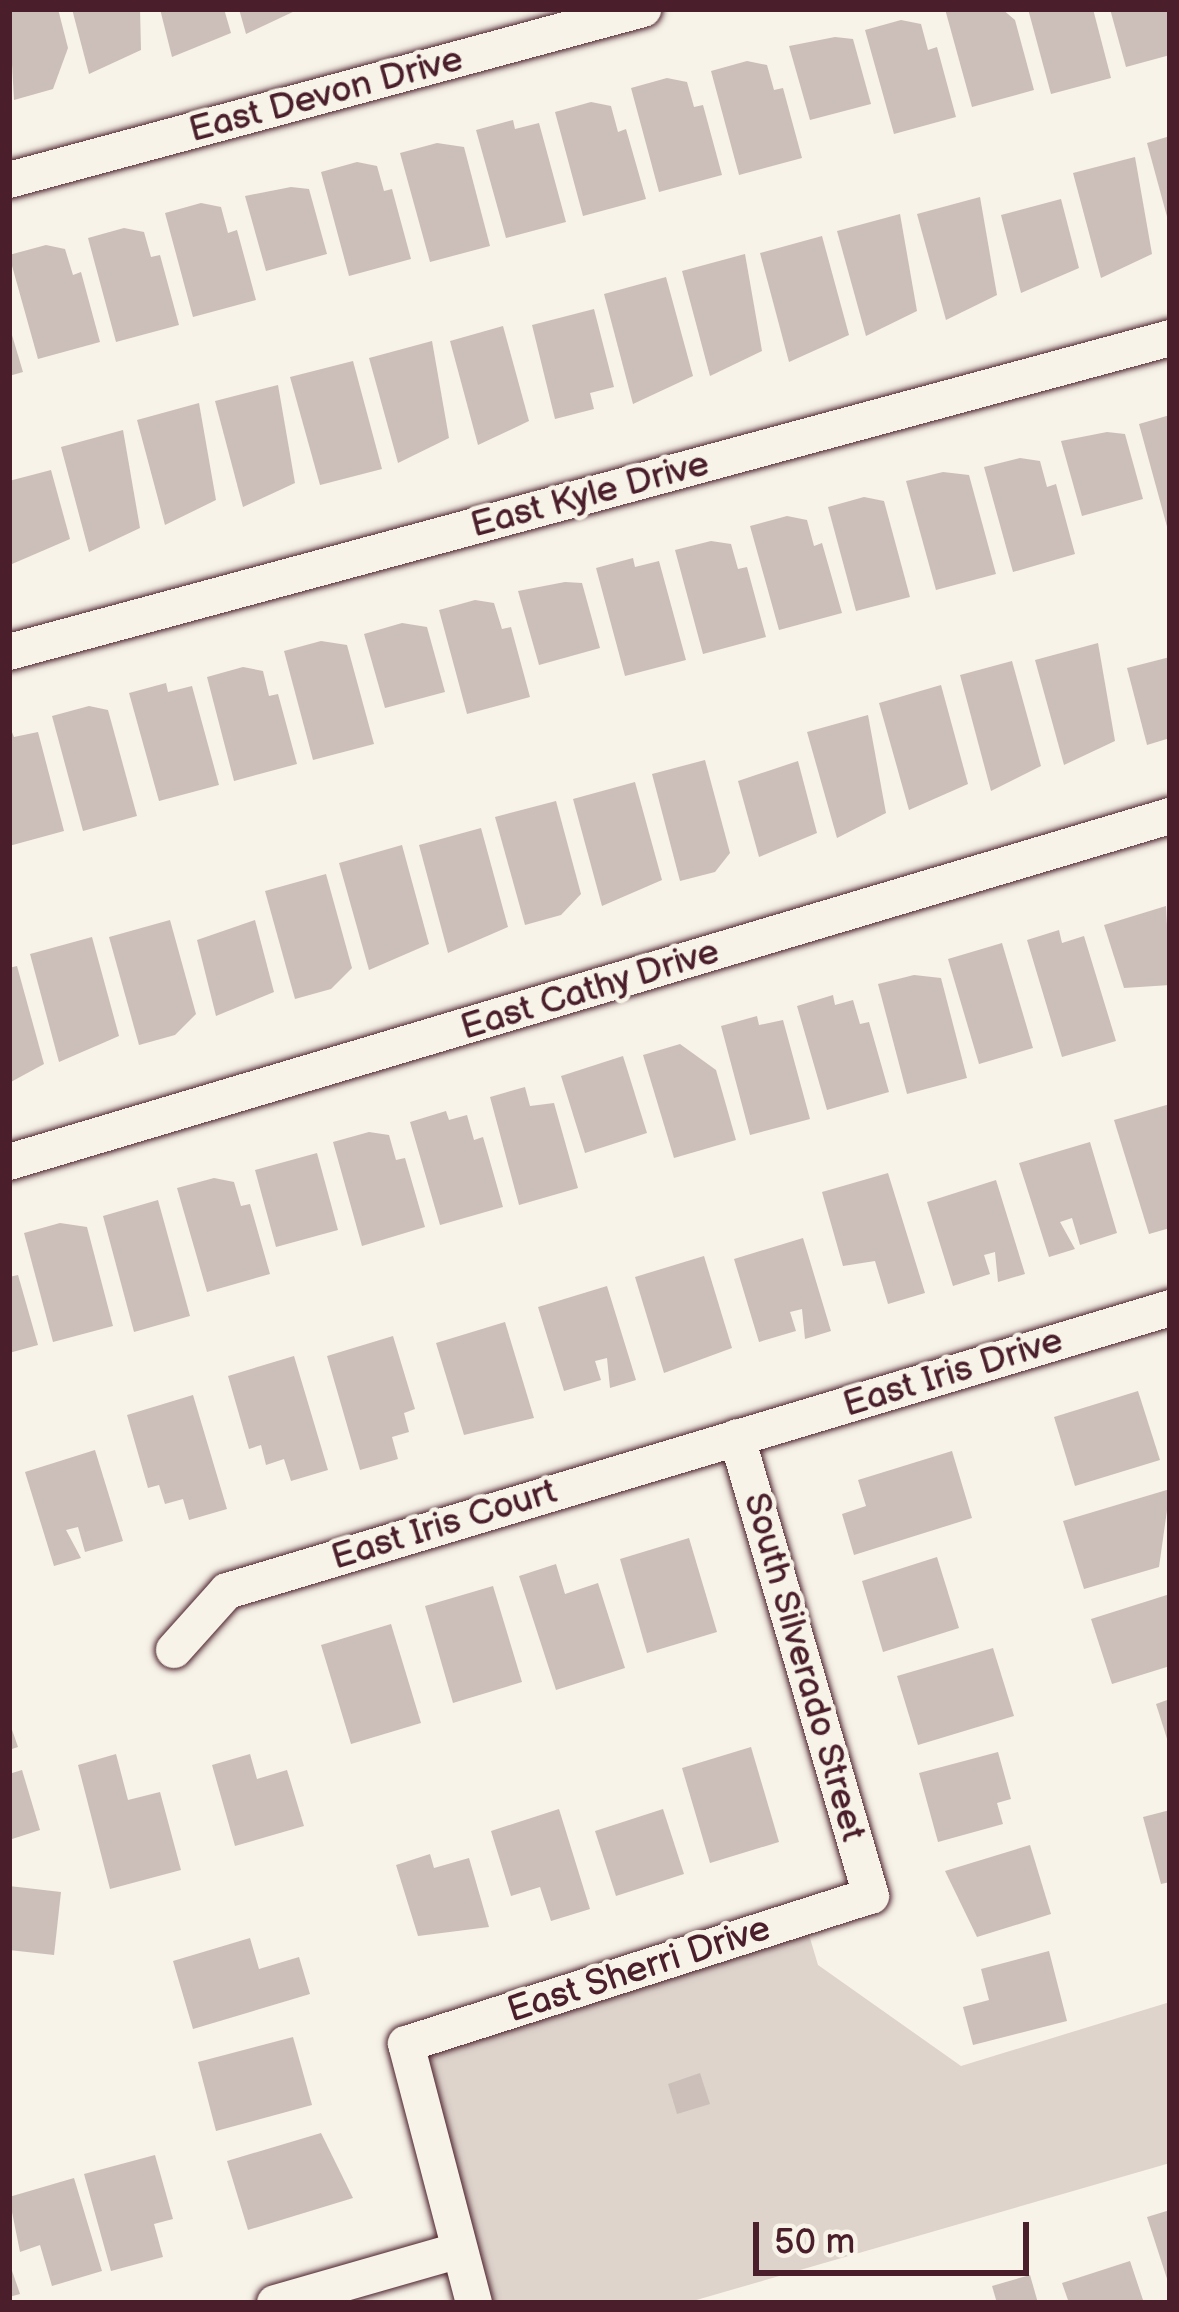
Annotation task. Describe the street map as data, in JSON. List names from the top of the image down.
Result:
{
  "streets": {
    "street": [
      "East Devon Drive",
      "East Kyle Drive",
      "East Cathy Drive",
      "East Iris Drive",
      "East Iris Court",
      "South Silverado Street",
      "East Sherri Drive"
    ]
  },
  "crossings": [
    ["East Iris Drive", "East Iris Court"],
    ["East Iris Drive", "South Silverado Street"],
    ["East Iris Court", "South Silverado Street"],
    ["South Silverado Street", "East Sherri Drive"]
  ],
  "scale_bar": "50 m"
}
